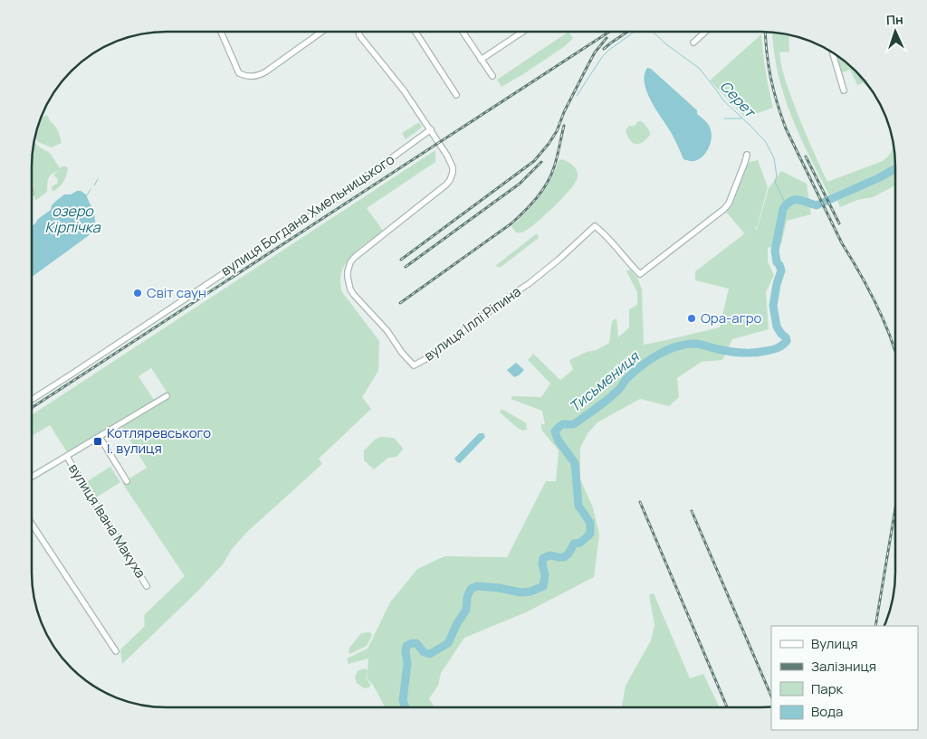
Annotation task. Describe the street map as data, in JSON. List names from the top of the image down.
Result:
{
  "streets": {
    "street": ["вулиця Богдана Хмельницького", "вулиця Іллі Ріпина", "вулиця Івана Макуха"]
  },
  "crossings": [
    ["вулиця Богдана Хмельницького", "вулиця Іллі Ріпина"]
  ],
  "water": ["Серет", "озеро Кірпічка", "Тисьмениця"],
  "places": {
    "other": ["Світ саун", "Ора-агро"],
    "transit": ["Котляревського І. вулиця"]
  },
  "legend": [
    "Вулиця",
    "Залізниця",
    "Парк",
    "Вода"
  ],
  "north": "top"
}
